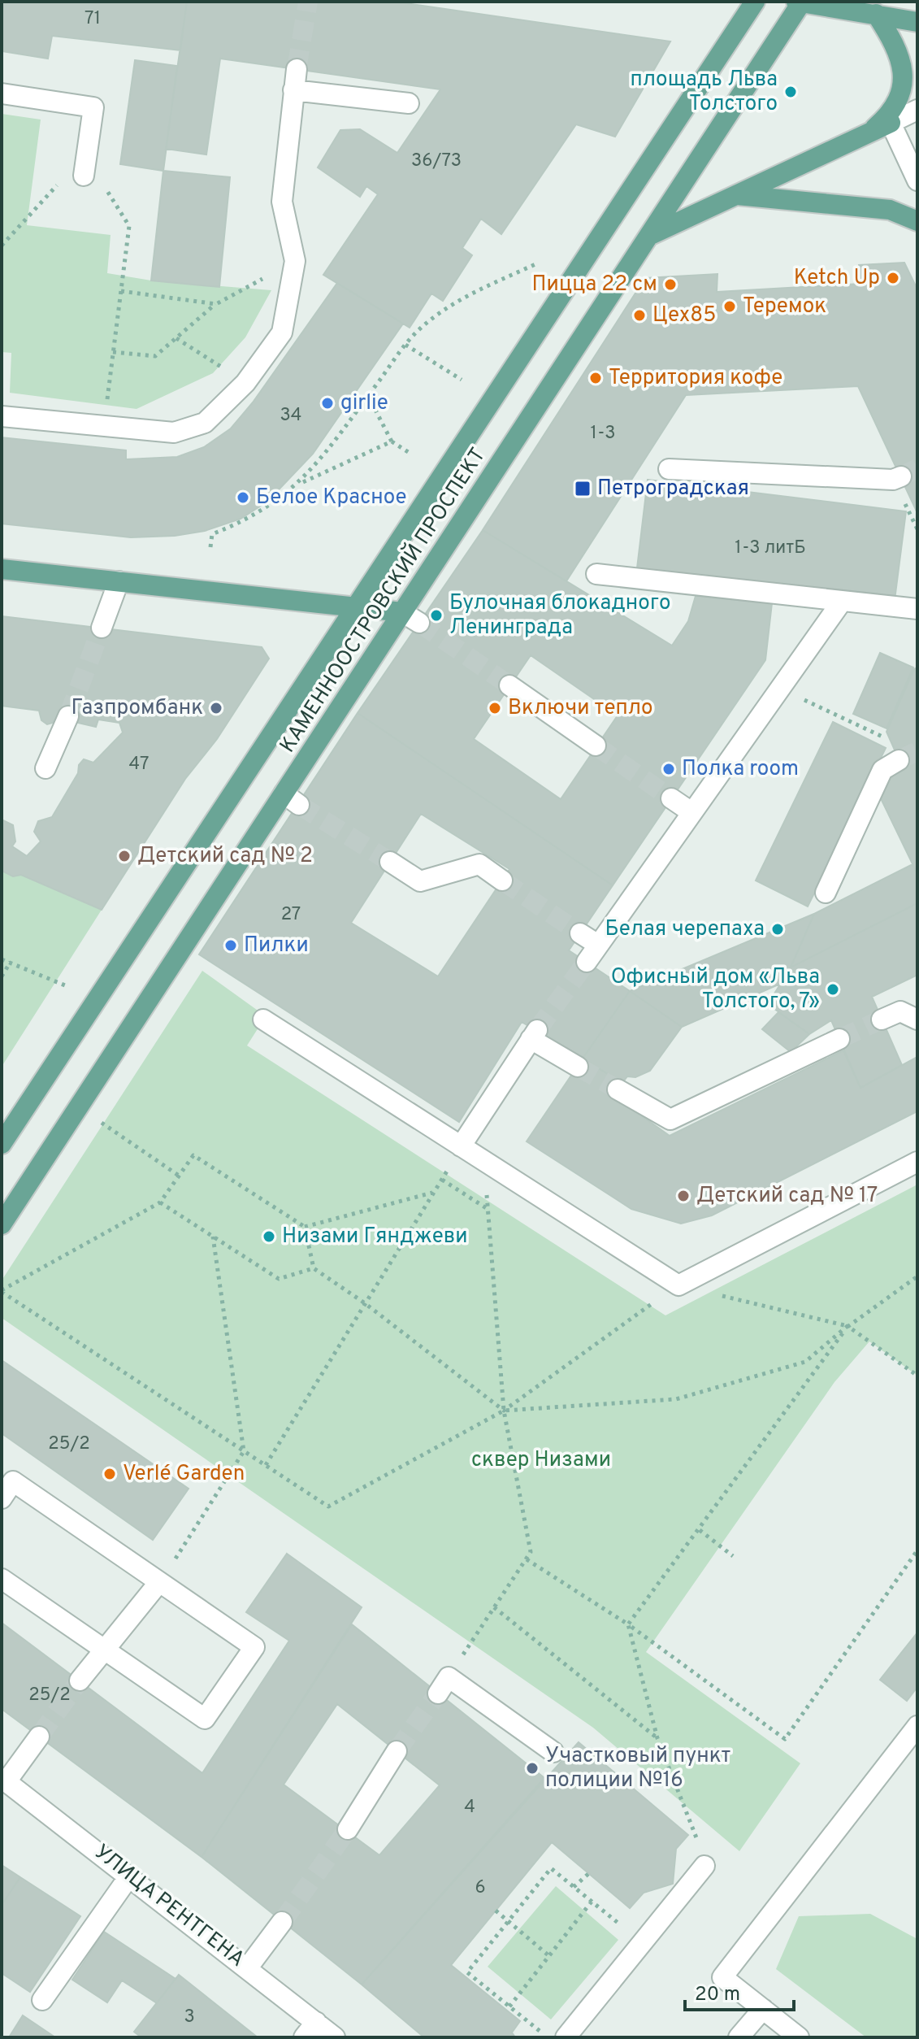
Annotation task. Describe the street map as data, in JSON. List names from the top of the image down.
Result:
{
  "streets": {
    "main road": ["КАМЕННООСТРОВСКИЙ ПРОСПЕКТ"],
    "street": ["УЛИЦА РЕНТГЕНА"]
  },
  "parks": ["сквер Низами"],
  "places": {
    "other": [
      "площадь Льва Толстого",
      "Ketch Up",
      "Пицца 22 см",
      "Теремок",
      "Цех85",
      "Территория кофе",
      "girlie",
      "Белое Красное",
      "Булочная блокадного Ленинграда",
      "Газпромбанк",
      "Включи тепло",
      "Полка room",
      "Детский сад № 2",
      "Белая черепаха",
      "Пилки",
      "Офисный дом «Льва Толстого, 7»",
      "Детский сад № 17",
      "Низами Гянджеви",
      "Verlé Garden",
      "Участковый пункт полиции №16"
    ],
    "transit": ["Петроградская"]
  },
  "house_numbers": [
    "71",
    "36/73",
    "34",
    "1-3",
    "1-3 литБ",
    "47",
    "27",
    "25/2",
    "25/2",
    "4",
    "6",
    "3"
  ],
  "scale_bar": "20 m"
}
